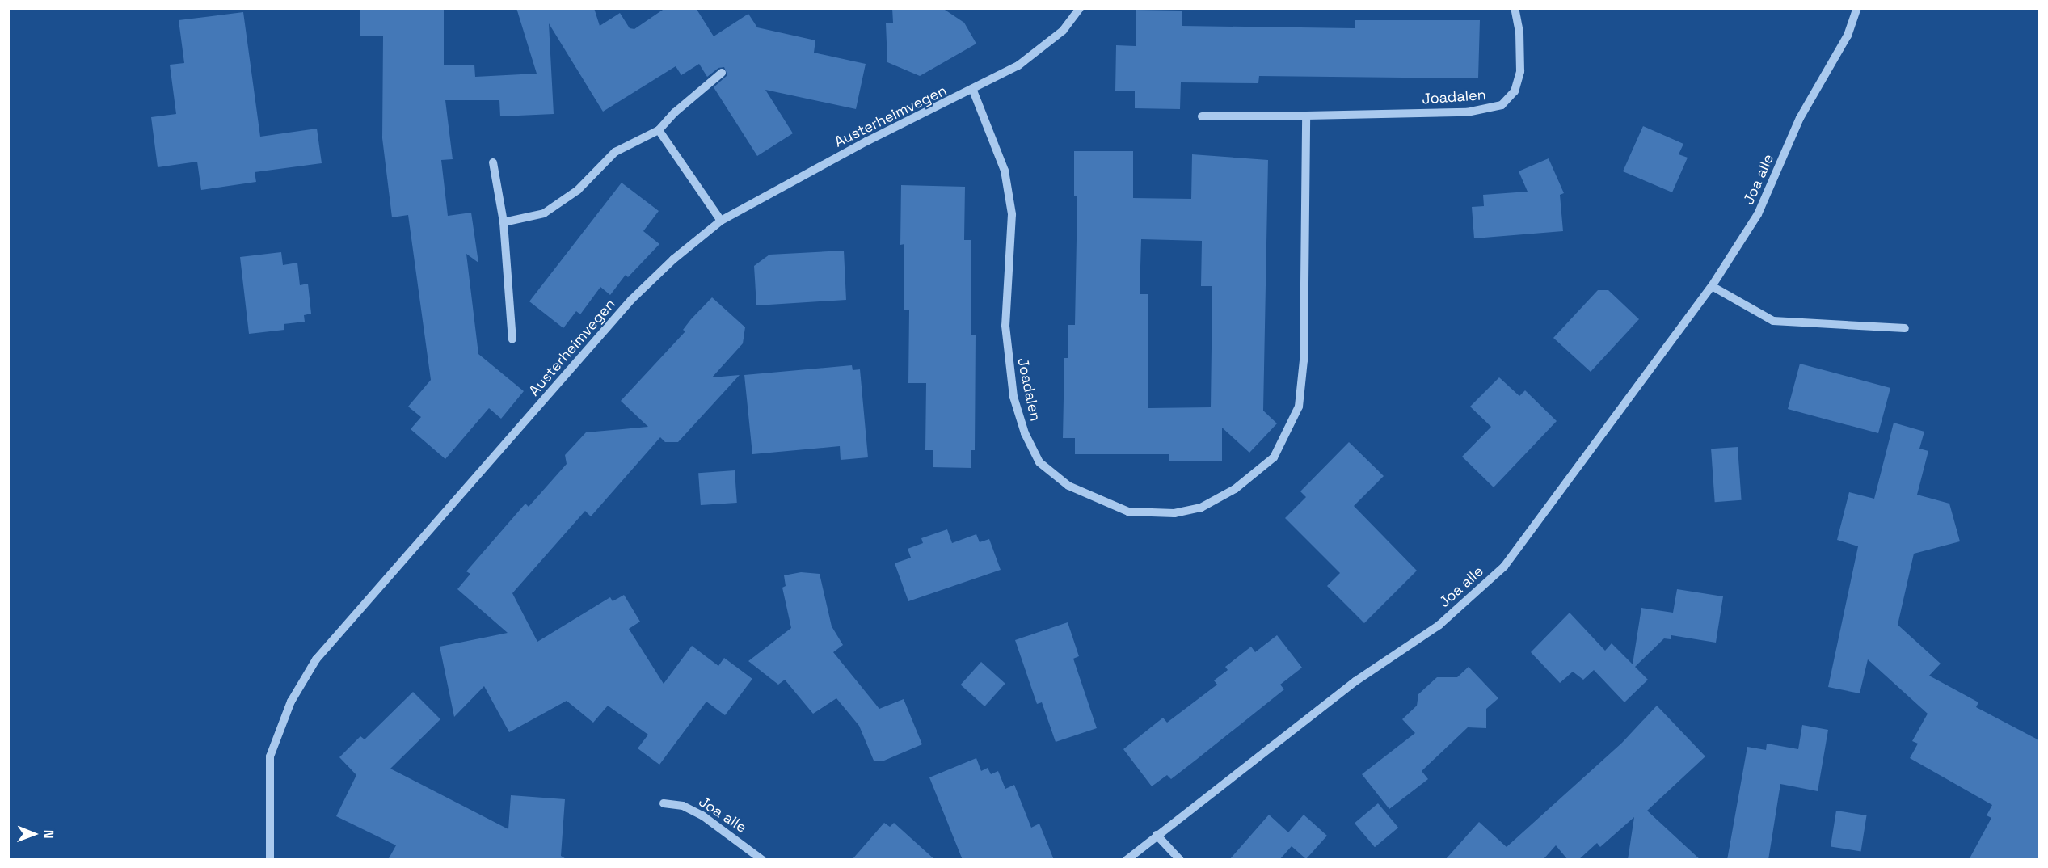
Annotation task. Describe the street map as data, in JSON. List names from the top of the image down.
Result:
{
  "streets": {
    "street": ["Joadalen", "Austerheimvegen", "Joa alle"]
  },
  "crossings": [
    ["Joadalen", "Austerheimvegen"]
  ],
  "north": "right"
}
